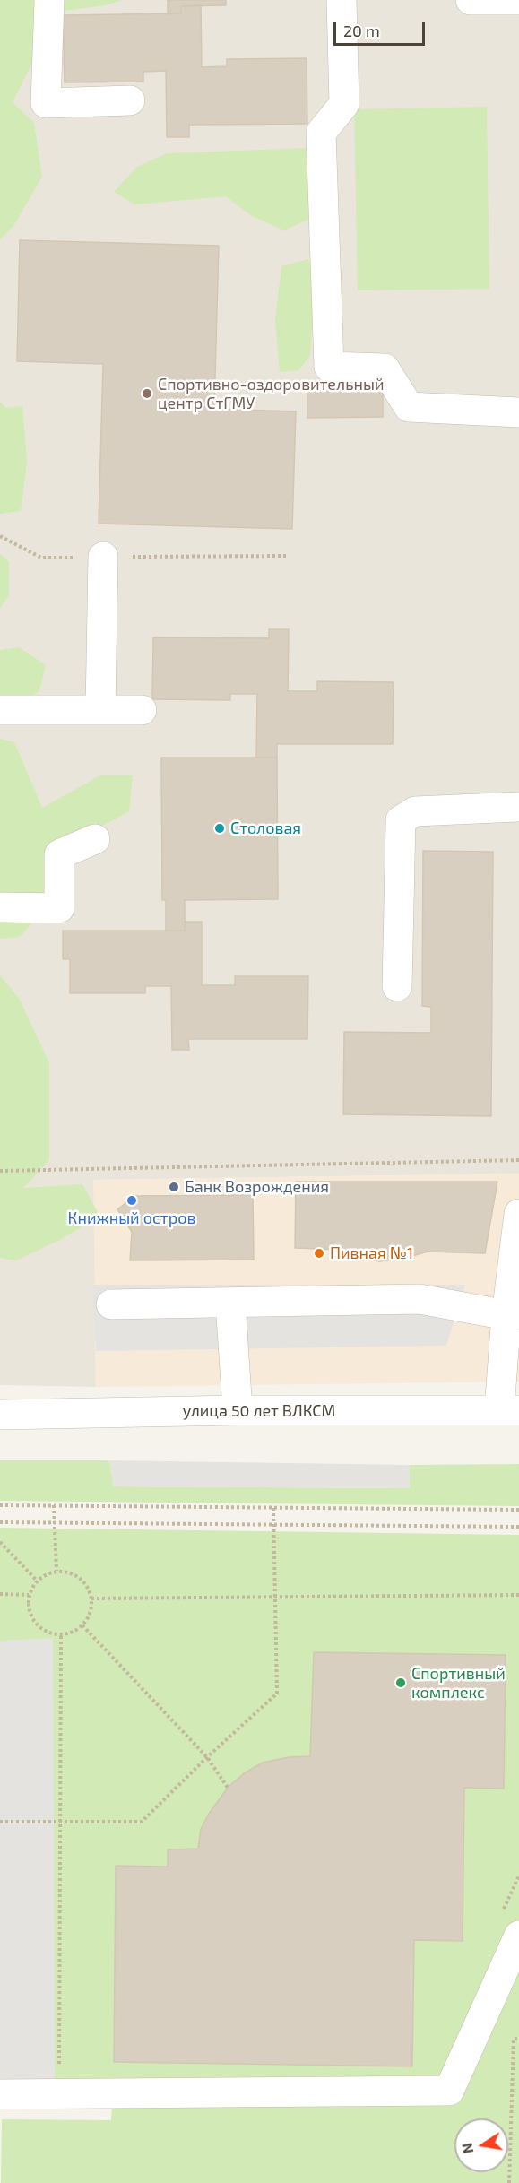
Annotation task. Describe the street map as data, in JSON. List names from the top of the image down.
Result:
{
  "streets": {
    "street": ["улица 50 лет ВЛКСМ"]
  },
  "places": [
    "Спортивно-оздоровительный центр СтГМУ",
    "Столовая",
    "Банк Возрождения",
    "Книжный остров",
    "Пивная №1",
    "Спортивный комплекс"
  ],
  "scale_bar": "20 m",
  "north": "left"
}
